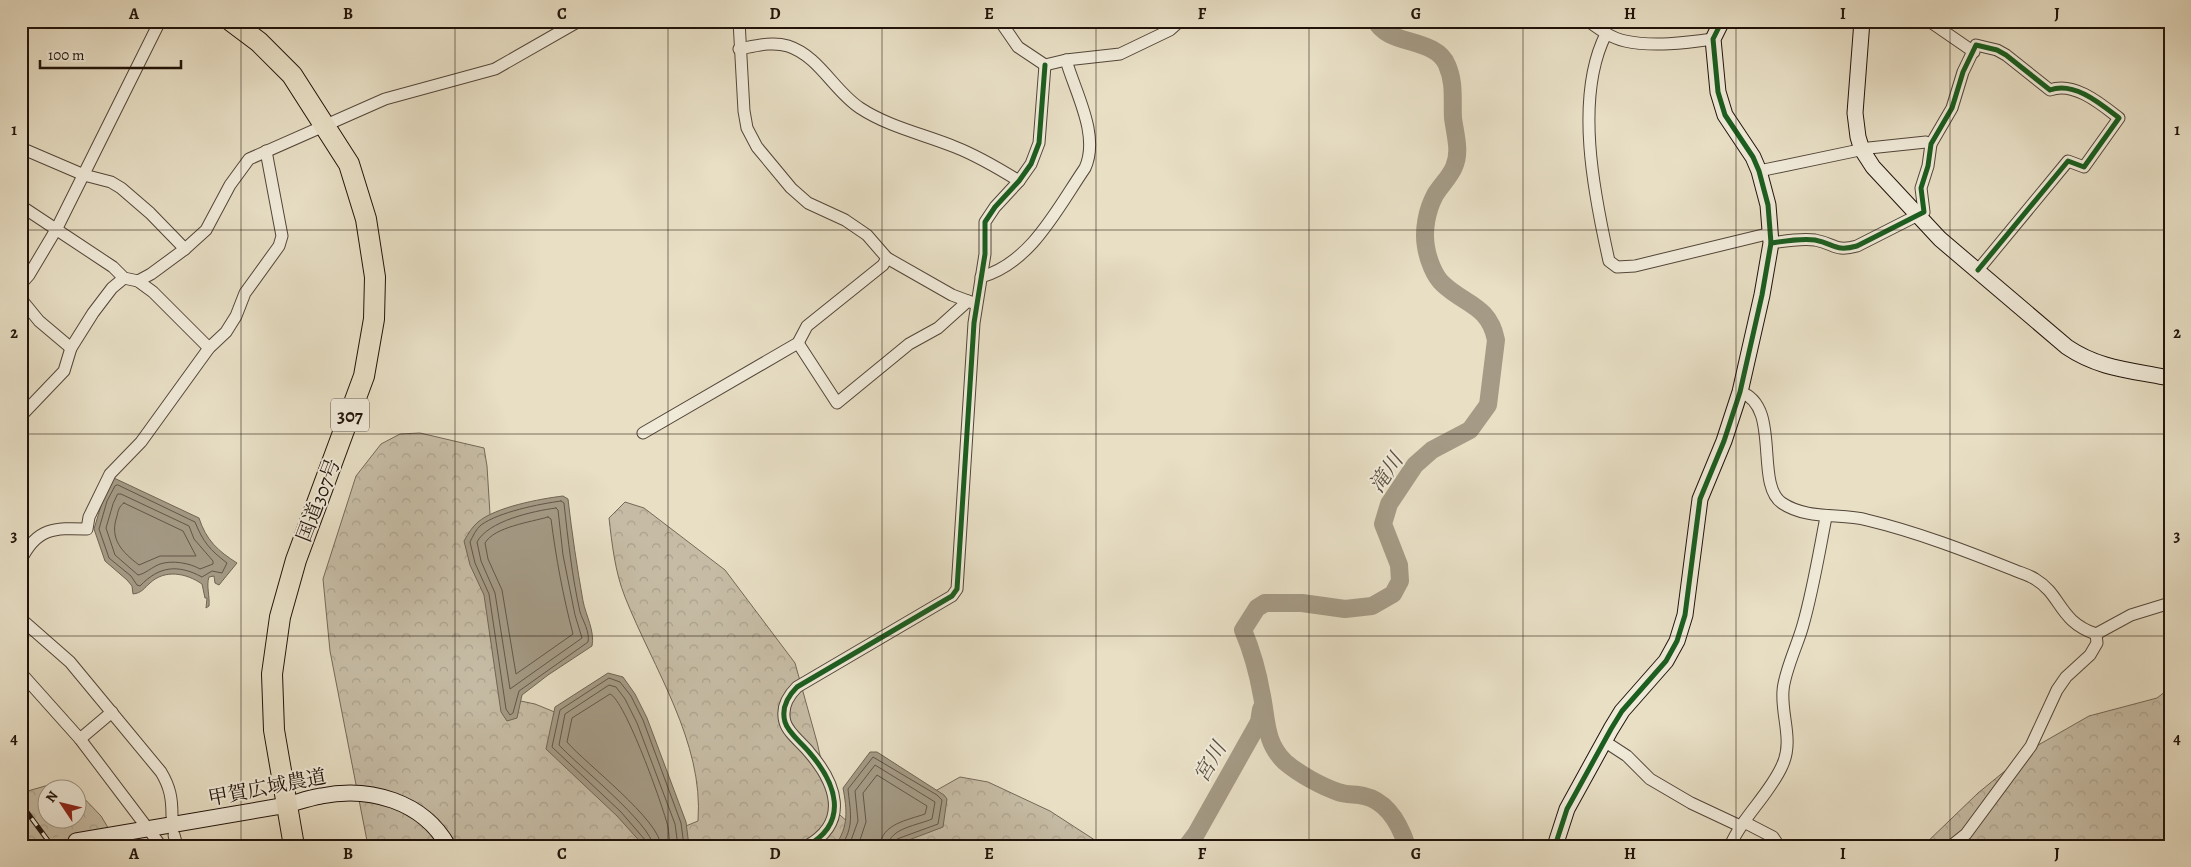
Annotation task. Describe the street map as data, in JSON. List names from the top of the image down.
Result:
{
  "streets": {
    "highway": ["307", "国道307号"],
    "street": ["甲賀広域農道"]
  },
  "crossings": [
    ["国道307号", "甲賀広域農道"]
  ],
  "water": ["滝川", "宮川"],
  "scale_bar": "100 m",
  "north": "top left",
  "grid": {
    "columns": [
      "A",
      "B",
      "C",
      "D",
      "E",
      "F",
      "G",
      "H",
      "I",
      "J"
    ],
    "rows": [
      "1",
      "2",
      "3",
      "4"
    ]
  }
}
